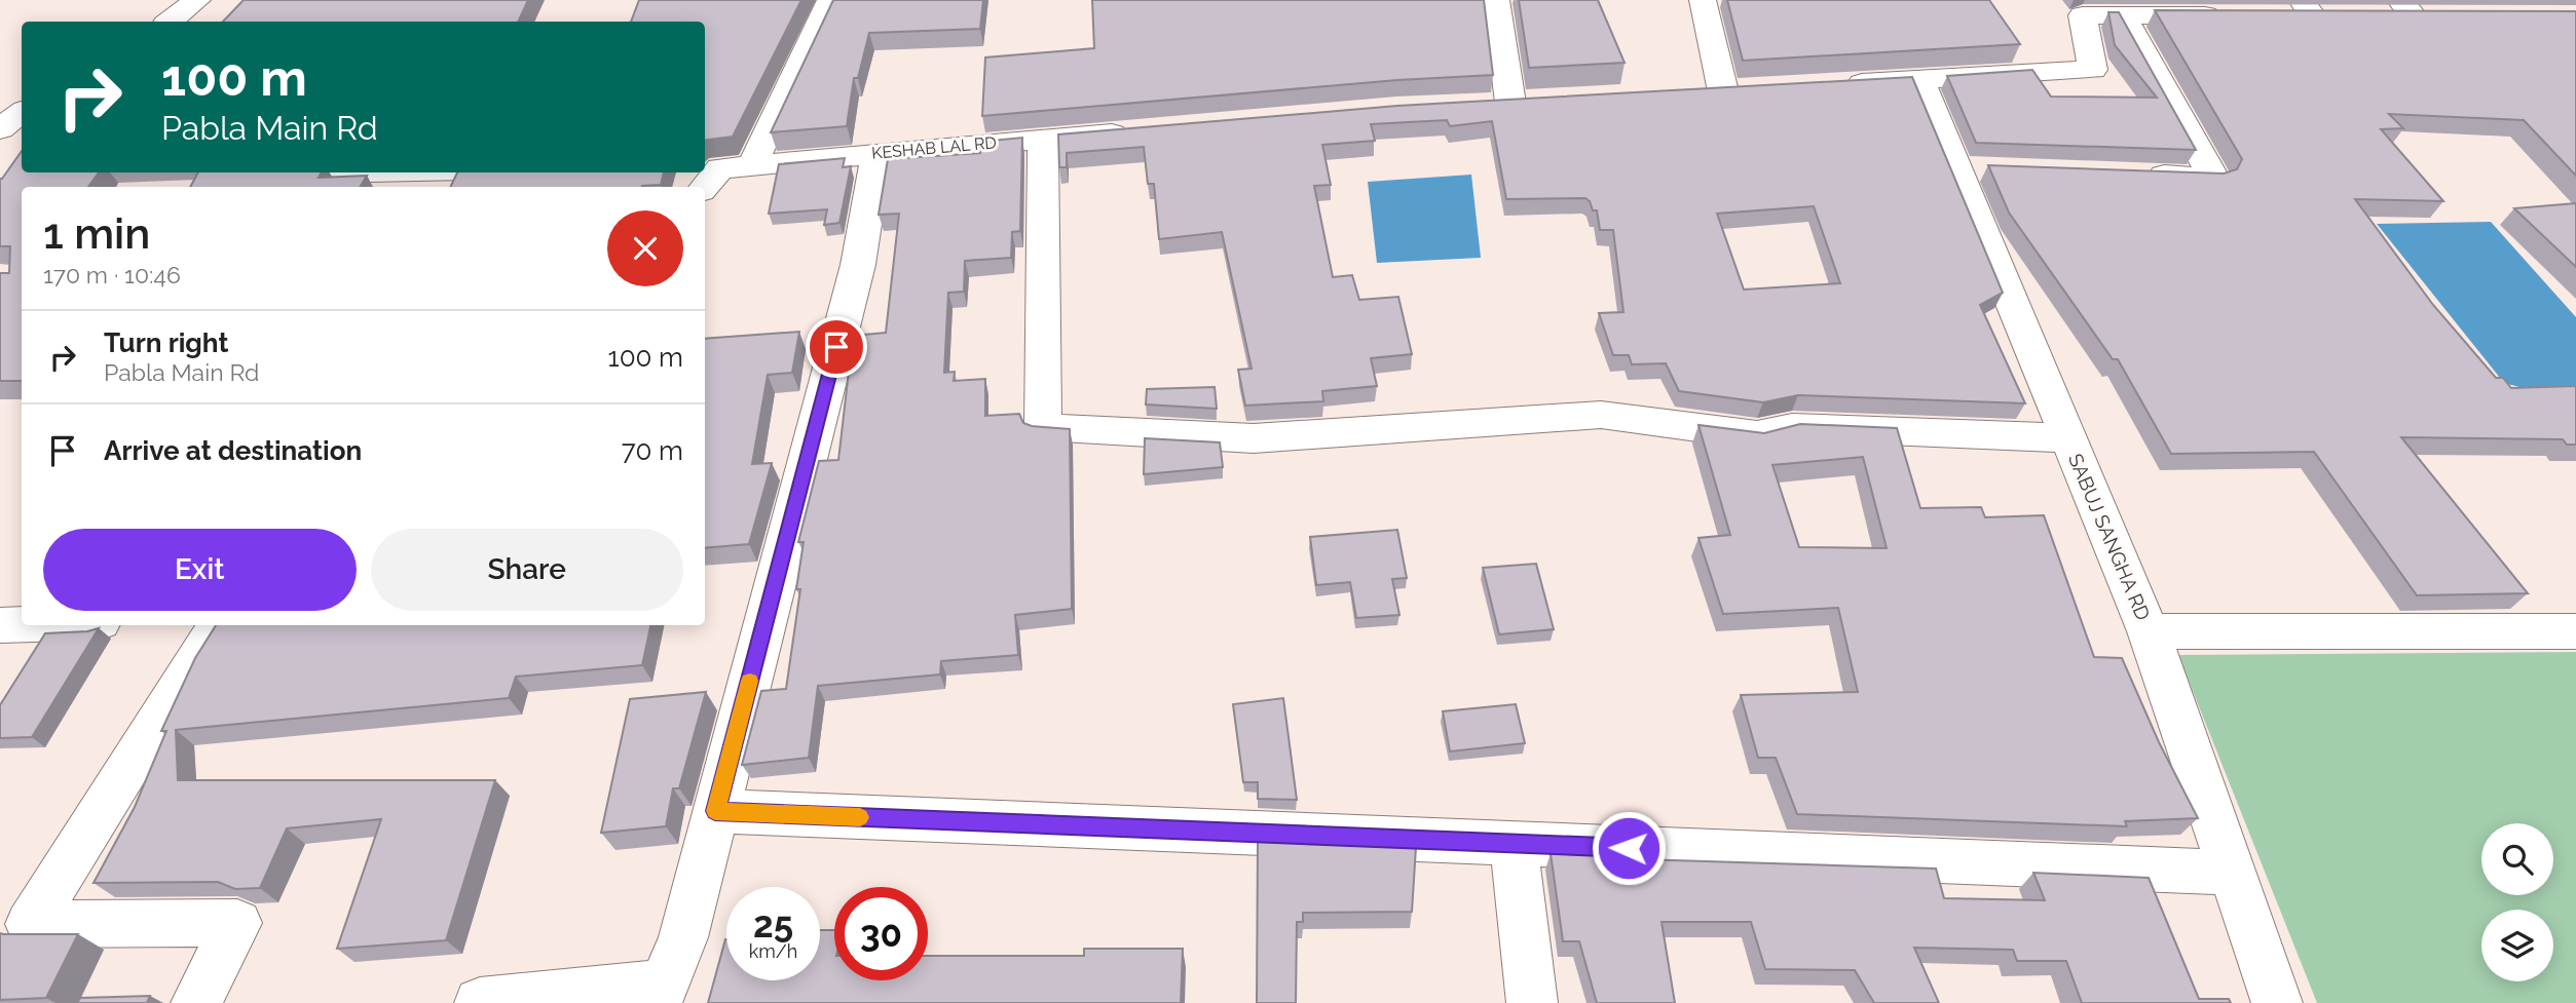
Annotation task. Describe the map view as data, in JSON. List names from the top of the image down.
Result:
{
  "streets": {
    "street": ["KESHAB LAL RD", "SABUJ SANGHA RD"]
  },
  "page": {
    "turn": ["100 m", "Pabla Main Rd"],
    "heading": ["1 min", "170 m · 10:46"],
    "list": [
      {
        "name": "Turn right",
        "note": "Pabla Main Rd",
        "value": "100 m"
      },
      {
        "name": "Arrive at destination",
        "value": "70 m"
      }
    ],
    "buttons": ["Exit", "Share"],
    "speed": "25 km/h",
    "limit": "30"
  }
}
